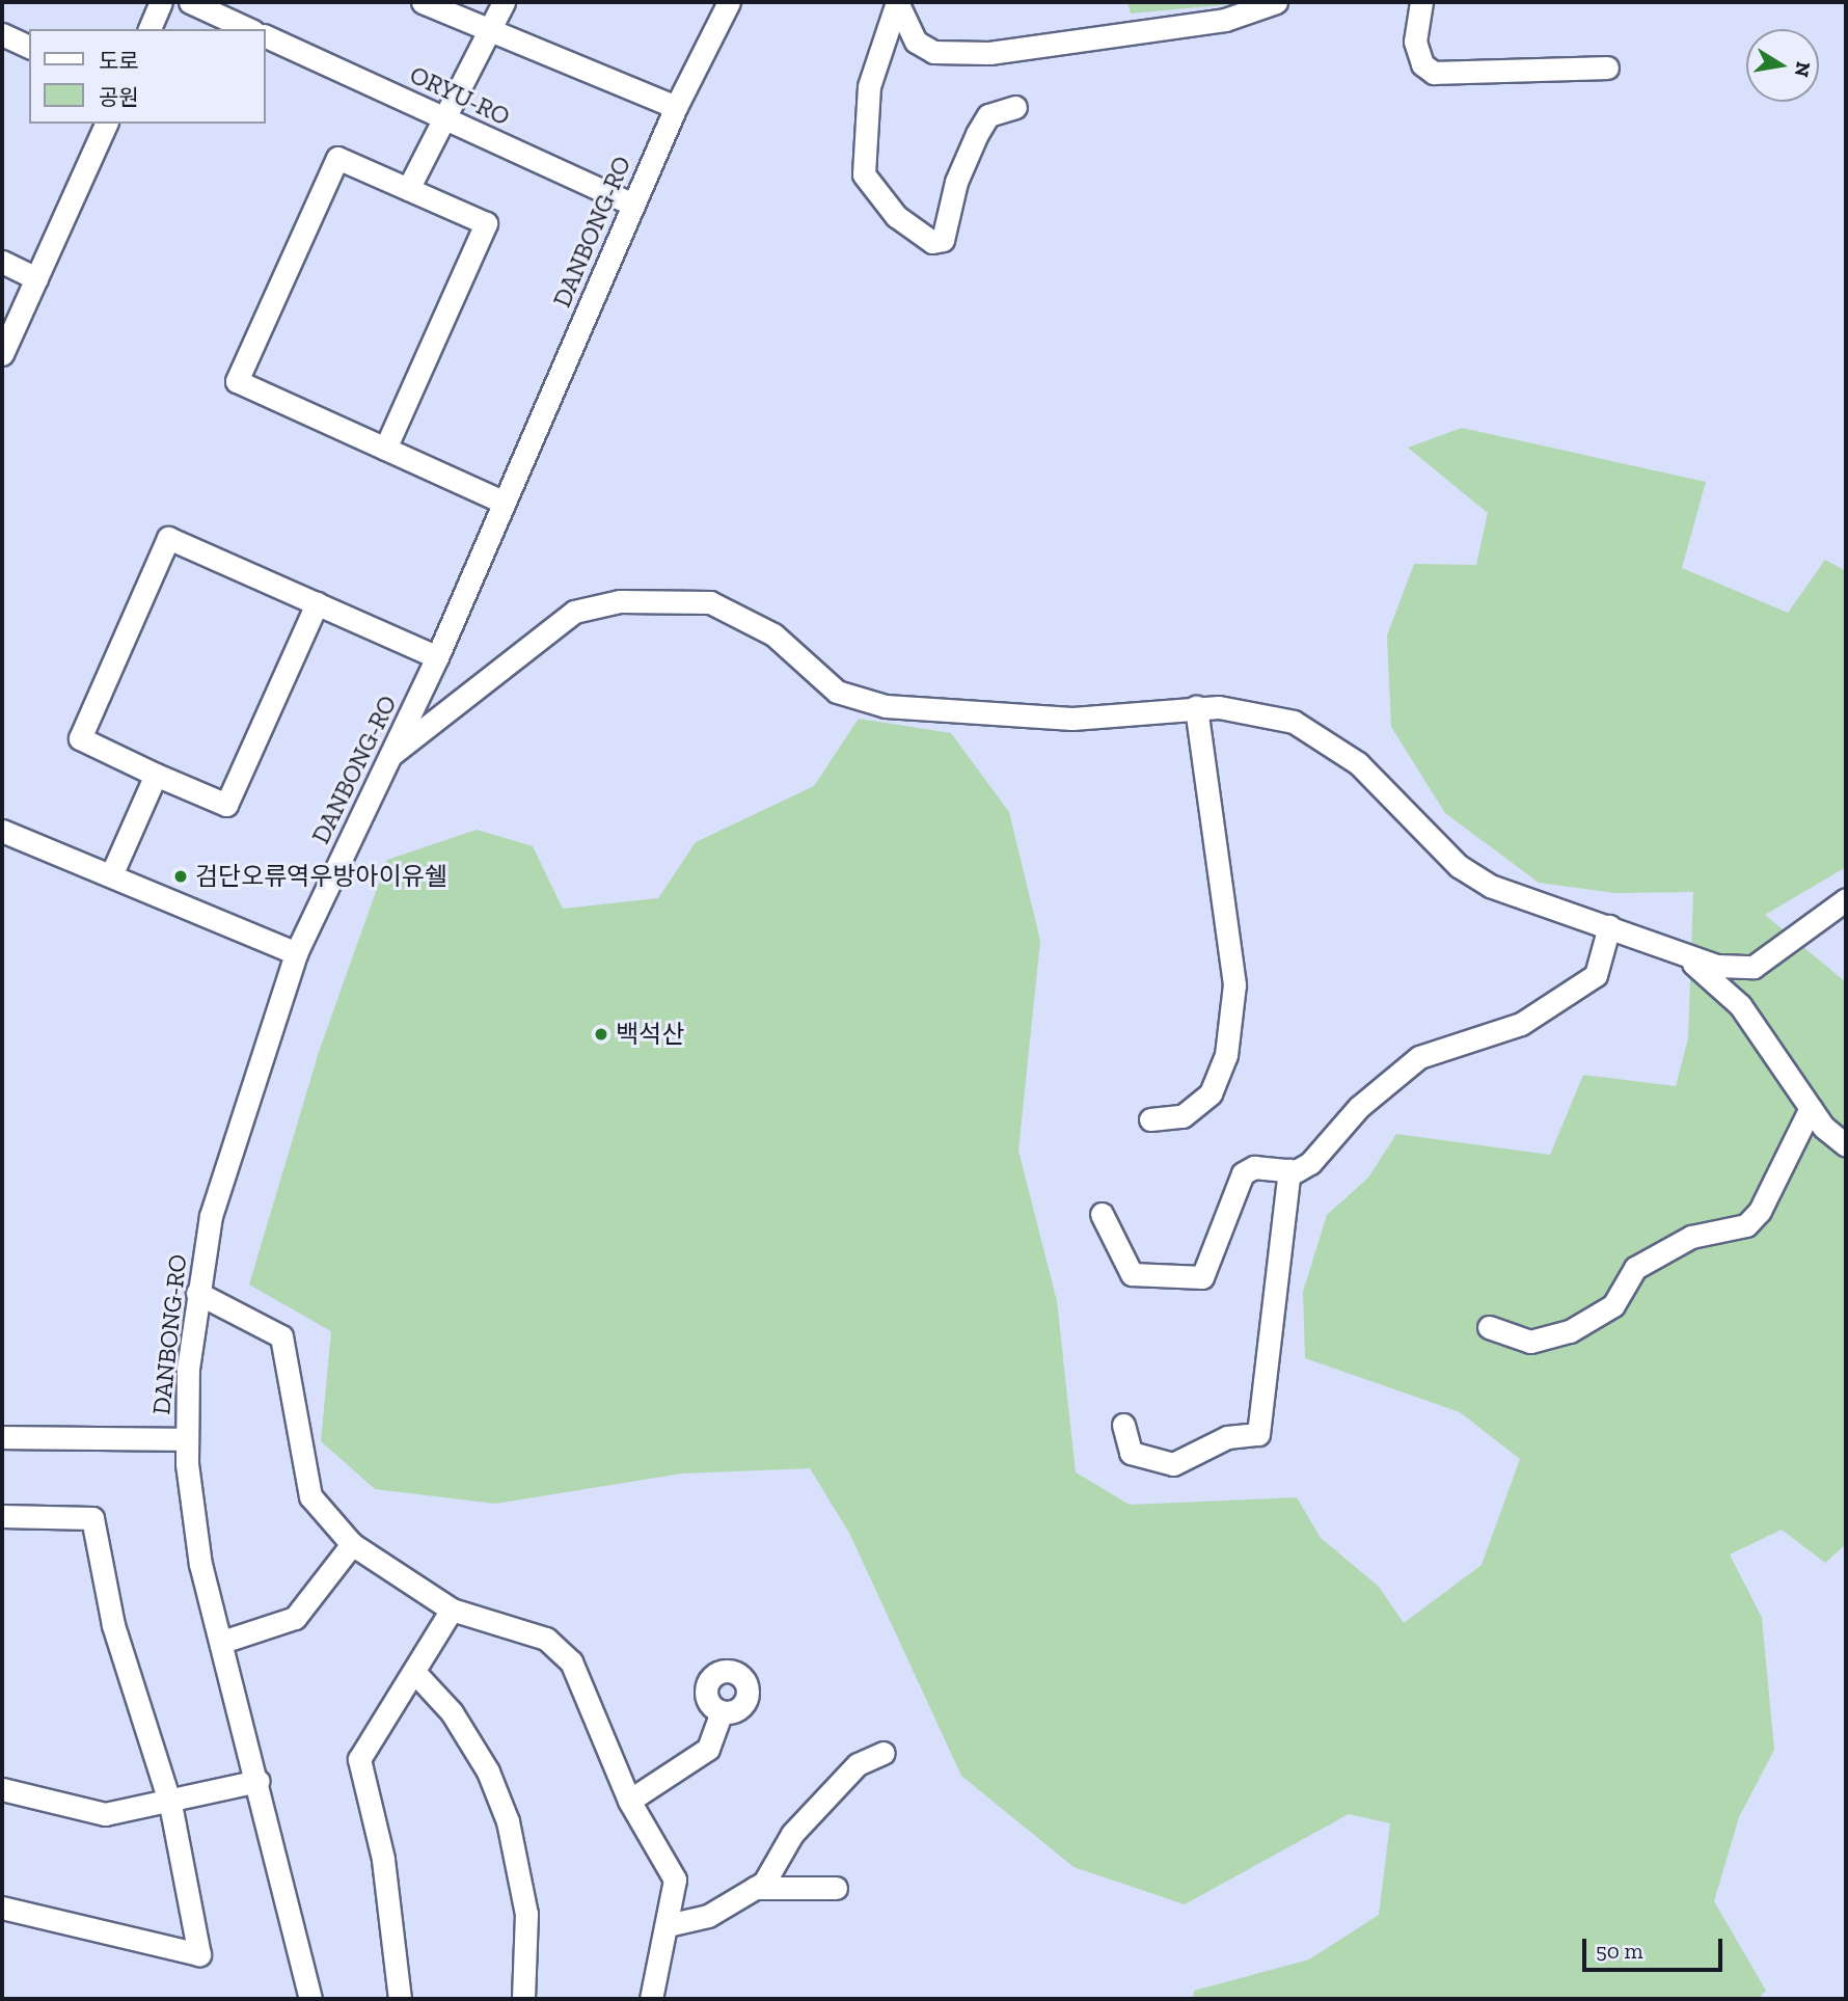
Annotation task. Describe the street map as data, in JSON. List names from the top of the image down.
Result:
{
  "streets": {
    "street": ["ORYU-RO", "DANBONG-RO"]
  },
  "crossings": [
    ["ORYU-RO", "DANBONG-RO"]
  ],
  "places": ["검단오류역우방아이유쉘", "백석산"],
  "legend": ["도로", "공원"],
  "scale_bar": "50 m",
  "north": "right"
}
